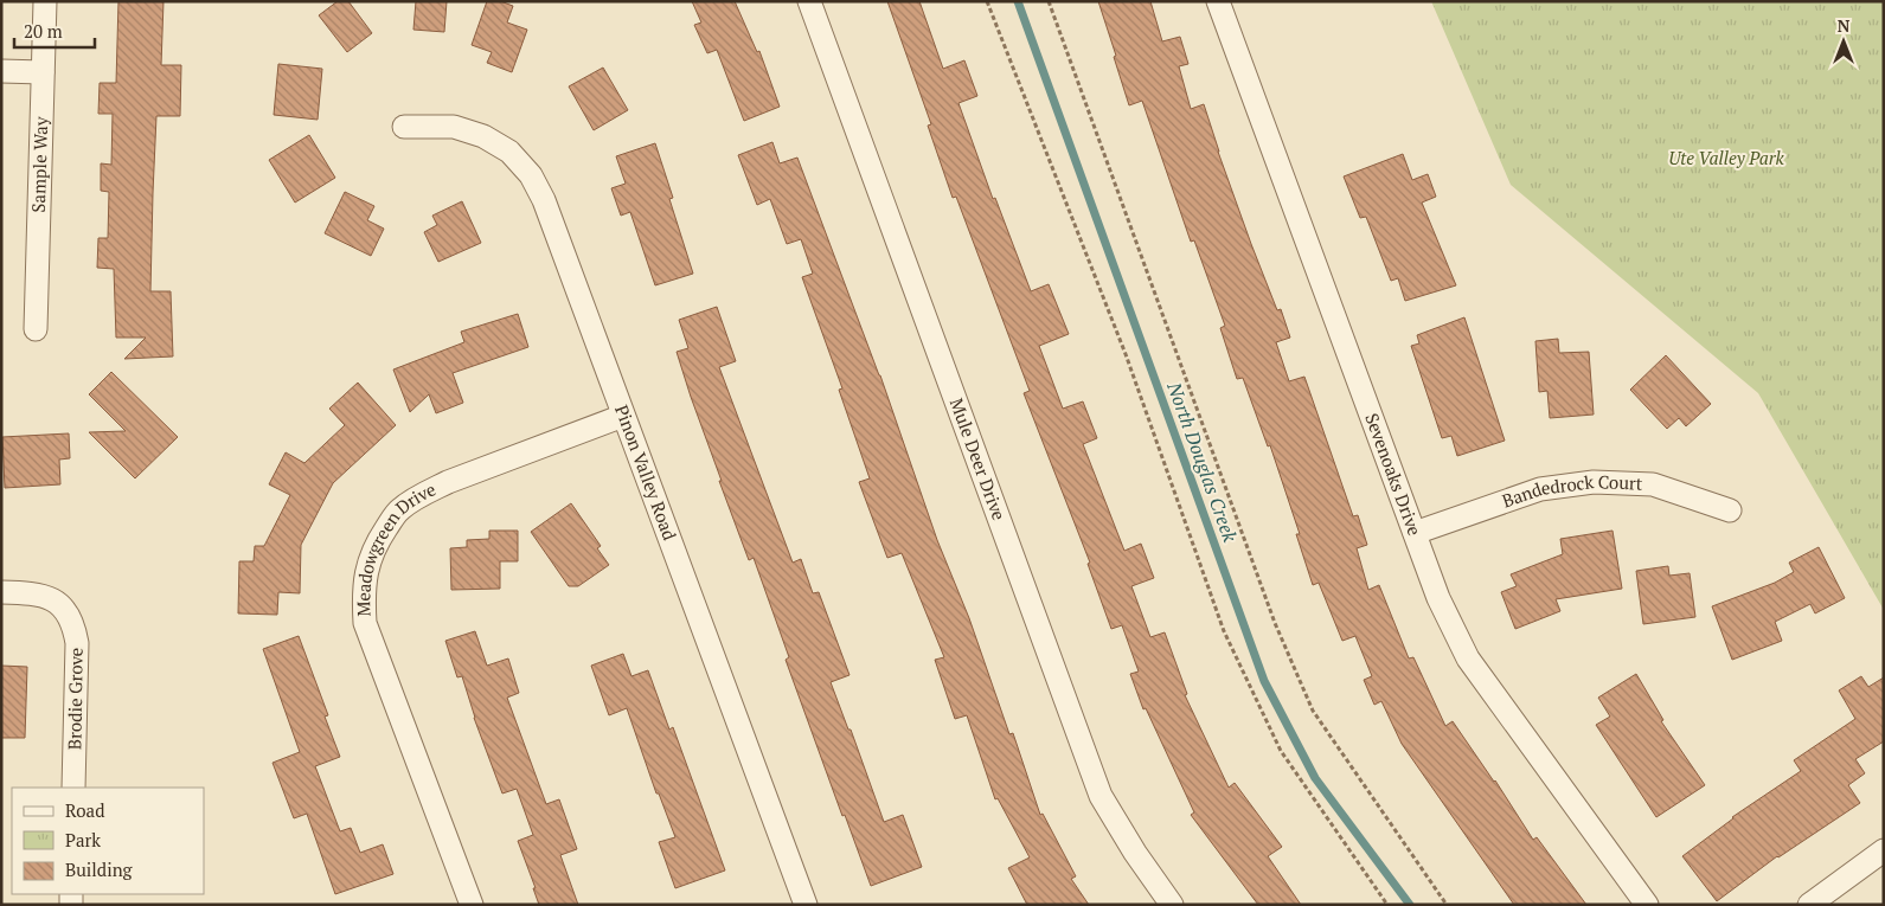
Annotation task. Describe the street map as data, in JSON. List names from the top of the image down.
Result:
{
  "streets": {
    "street": [
      "Sample Way",
      "Mule Deer Drive",
      "Pinon Valley Road",
      "Sevenoaks Drive",
      "Bandedrock Court",
      "Meadowgreen Drive",
      "Brodie Grove"
    ]
  },
  "crossings": [
    ["Pinon Valley Road", "Meadowgreen Drive"],
    ["Sevenoaks Drive", "Bandedrock Court"]
  ],
  "water": ["North Douglas Creek"],
  "parks": ["Ute Valley Park"],
  "legend": ["Road", "Park", "Building"],
  "scale_bar": "20 m",
  "north": "top"
}
